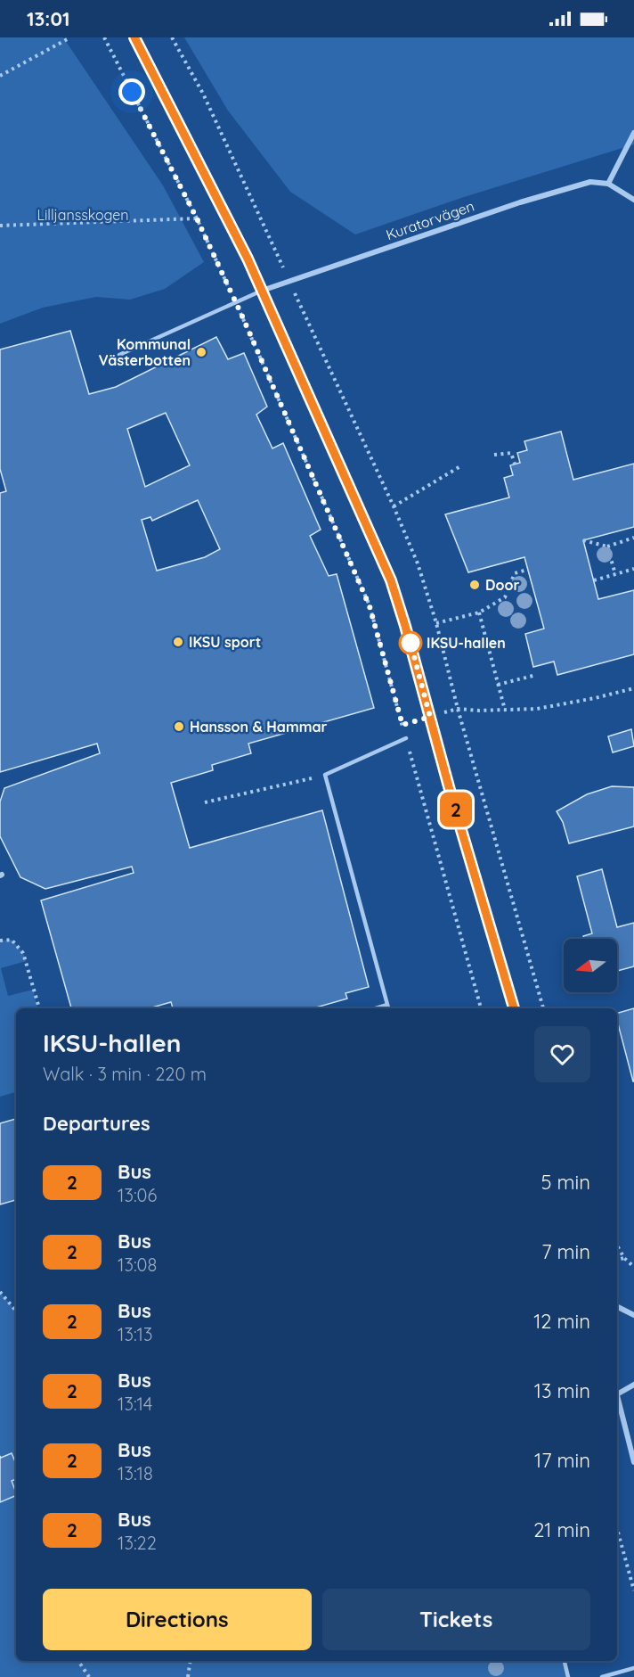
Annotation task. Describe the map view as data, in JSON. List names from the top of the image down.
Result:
{
  "streets": {
    "street": ["Kuratorvägen"]
  },
  "parks": ["Lilljansskogen"],
  "places": [
    "Kommunal Västerbotten",
    "Door",
    "IKSU sport",
    "IKSU-hallen",
    "Hansson & Hammar"
  ],
  "lines": ["bus line 2"],
  "north": "left",
  "page": {
    "status": "13:01",
    "on_map": "2",
    "heading": [
      ["IKSU-hallen", "Walk · 3 min · 220 m"],
      "Departures"
    ],
    "list": [
      {
        "mark": "2",
        "name": "Bus",
        "note": "13:06",
        "value": "5 min"
      },
      {
        "mark": "2",
        "name": "Bus",
        "note": "13:08",
        "value": "7 min"
      },
      {
        "mark": "2",
        "name": "Bus",
        "note": "13:13",
        "value": "12 min"
      },
      {
        "mark": "2",
        "name": "Bus",
        "note": "13:14",
        "value": "13 min"
      },
      {
        "mark": "2",
        "name": "Bus",
        "note": "13:18",
        "value": "17 min"
      },
      {
        "mark": "2",
        "name": "Bus",
        "note": "13:22",
        "value": "21 min"
      }
    ],
    "buttons": ["Directions", "Tickets"]
  }
}
